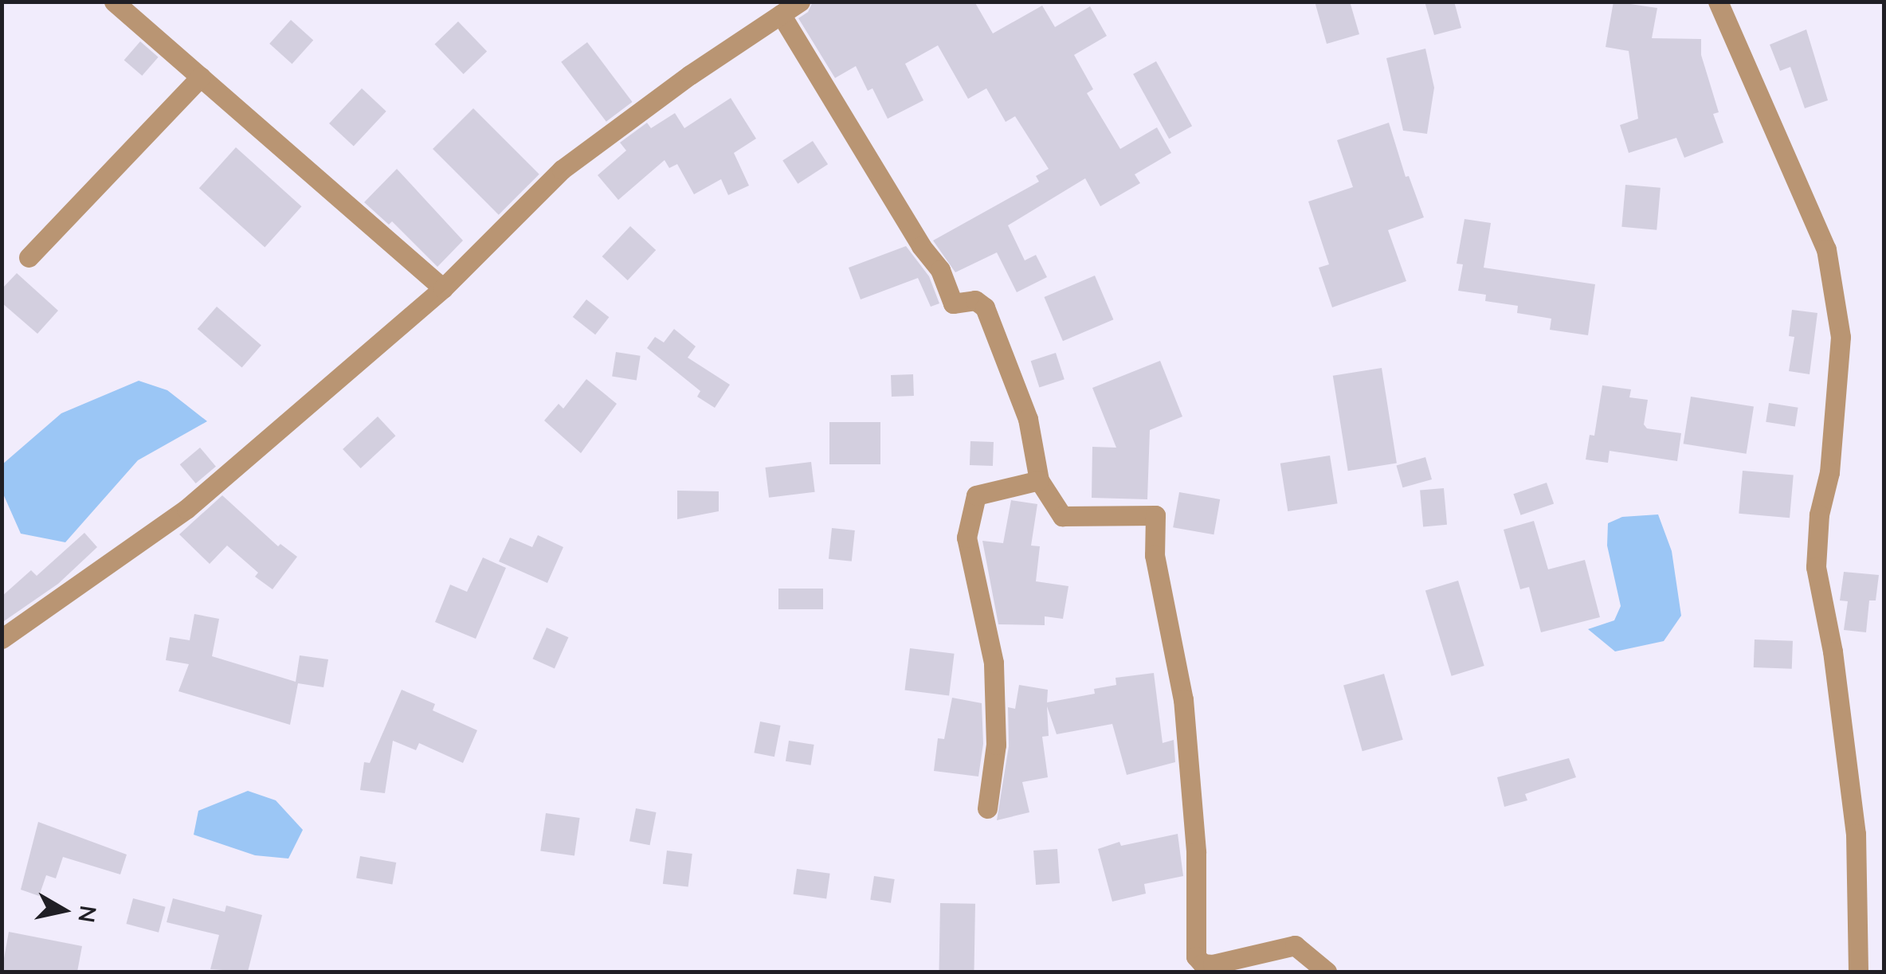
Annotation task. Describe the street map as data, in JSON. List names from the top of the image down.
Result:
{
  "north": "right"
}
